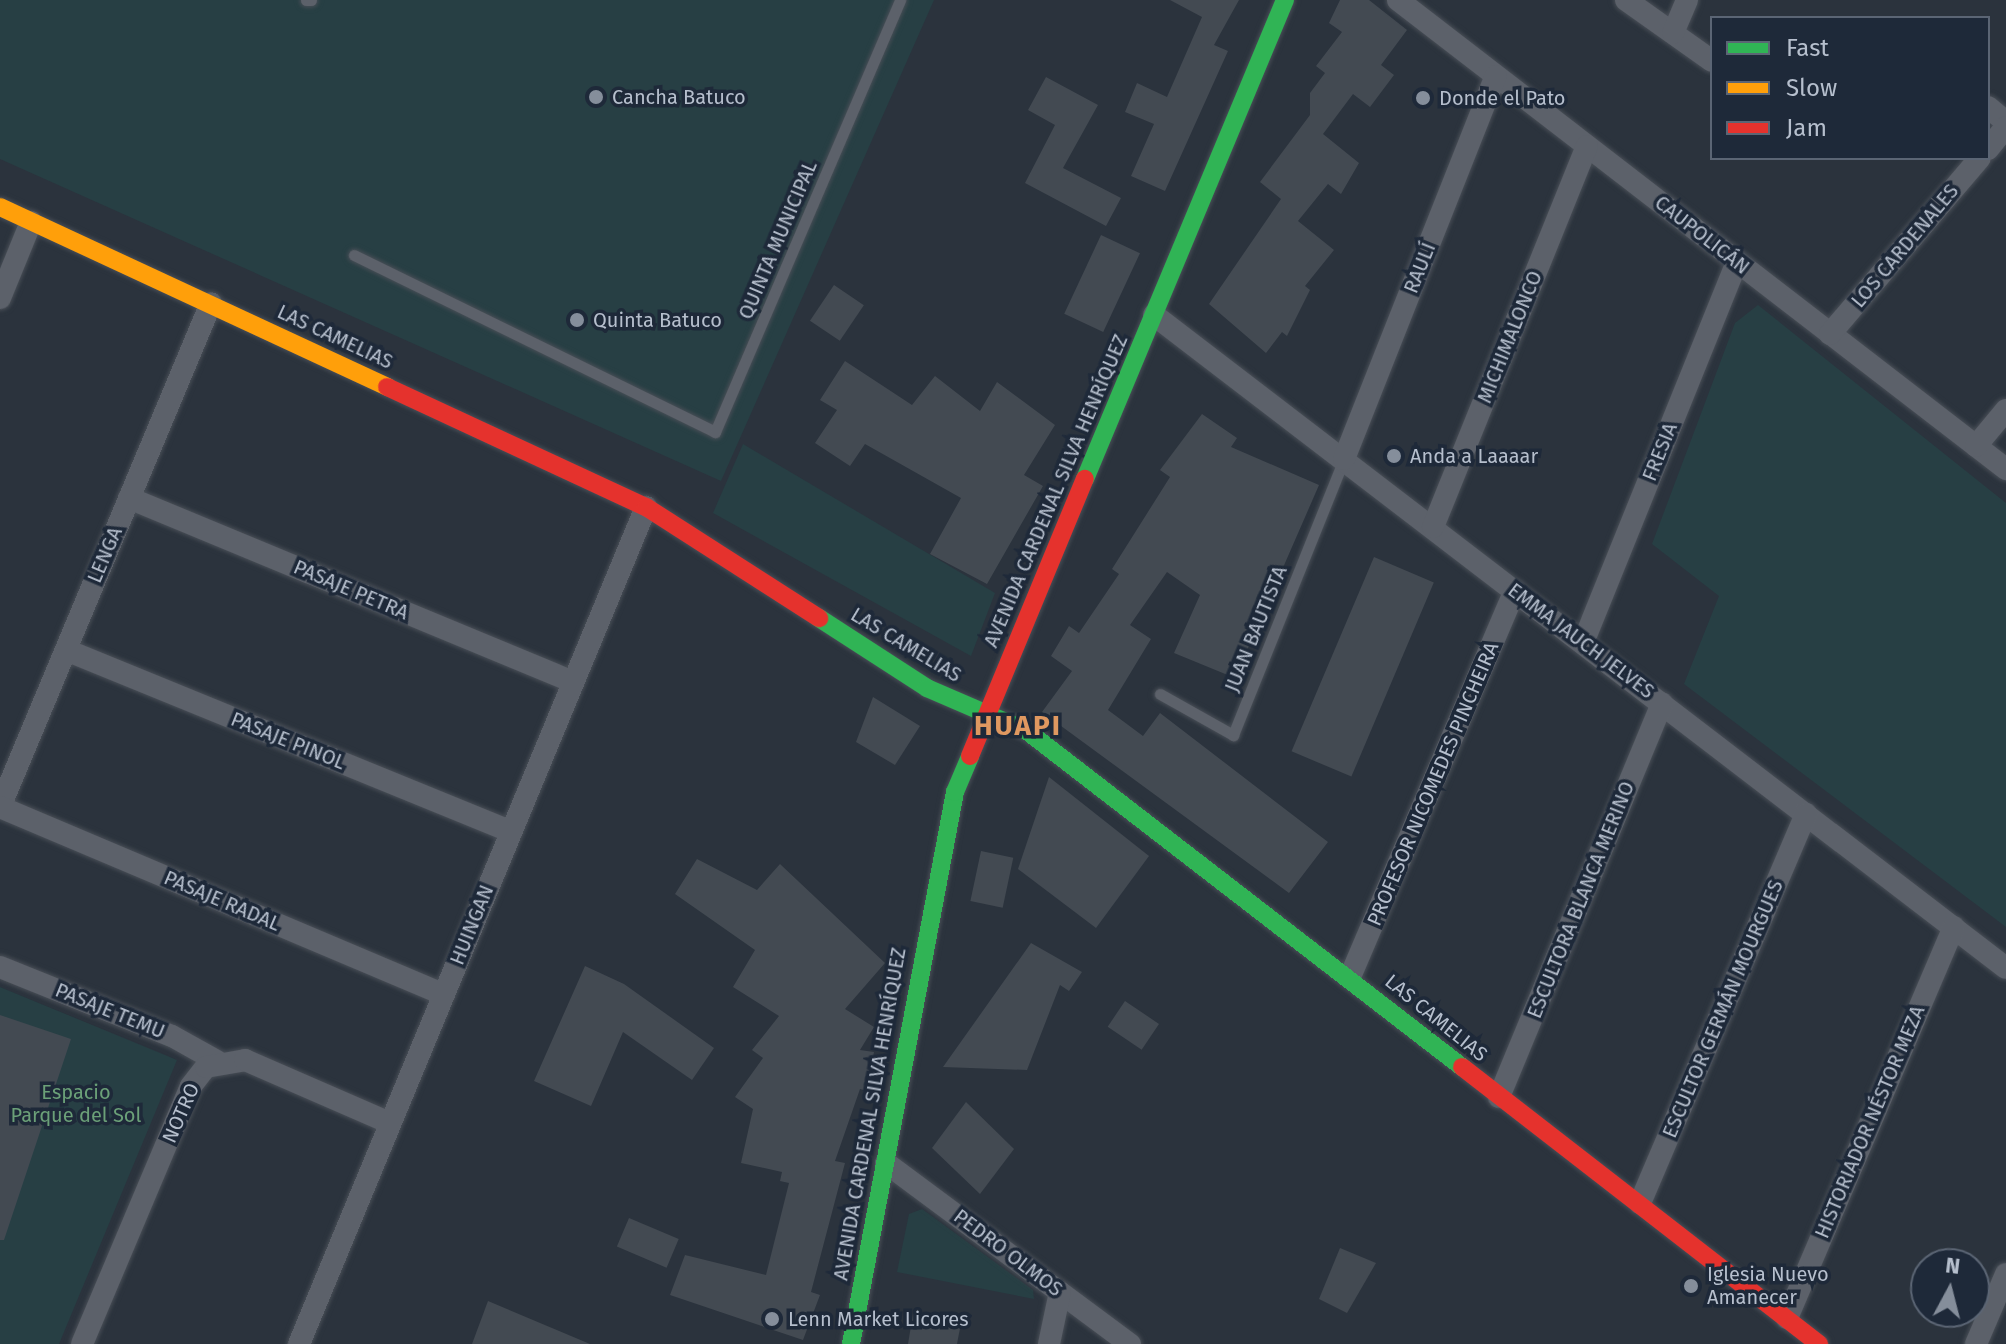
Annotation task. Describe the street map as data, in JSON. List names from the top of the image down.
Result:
{
  "streets": {
    "street": [
      "CAUPOLICÁN",
      "LOS CARDENALES",
      "RAULÍ",
      "LAS CAMELIAS",
      "MICHIMALONCO",
      "FRESIA",
      "AVENIDA CARDENAL SILVA HENRÍQUEZ",
      "LENGA",
      "PASAJE PETRA",
      "EMMA JAUCH JELVES",
      "PASAJE PINOL",
      "PROFESOR NICOMEDES PINCHEIRA",
      "ESCULTORA BLANCA MERINO",
      "PASAJE RADAL",
      "HUINGAN",
      "ESCULTOR GERMÁN MOURGUES",
      "PASAJE TEMU",
      "NOTRO",
      "HISTORIADOR NÉSTOR MEZA",
      "PEDRO OLMOS"
    ],
    "lane": ["QUINTA MUNICIPAL", "JUAN BAUTISTA"]
  },
  "crossings": [
    ["CAUPOLICÁN", "LOS CARDENALES"],
    ["CAUPOLICÁN", "RAULÍ"],
    ["CAUPOLICÁN", "MICHIMALONCO"],
    ["CAUPOLICÁN", "FRESIA"],
    ["RAULÍ", "JUAN BAUTISTA"],
    ["RAULÍ", "EMMA JAUCH JELVES"],
    ["LAS CAMELIAS", "AVENIDA CARDENAL SILVA HENRÍQUEZ"],
    ["LAS CAMELIAS", "LENGA"],
    ["LAS CAMELIAS", "PROFESOR NICOMEDES PINCHEIRA"],
    ["LAS CAMELIAS", "ESCULTORA BLANCA MERINO"],
    ["LAS CAMELIAS", "HUINGAN"],
    ["LAS CAMELIAS", "ESCULTOR GERMÁN MOURGUES"],
    ["LAS CAMELIAS", "HISTORIADOR NÉSTOR MEZA"],
    ["MICHIMALONCO", "EMMA JAUCH JELVES"],
    ["FRESIA", "EMMA JAUCH JELVES"],
    ["AVENIDA CARDENAL SILVA HENRÍQUEZ", "EMMA JAUCH JELVES"],
    ["AVENIDA CARDENAL SILVA HENRÍQUEZ", "PEDRO OLMOS"],
    ["LENGA", "PASAJE PETRA"],
    ["LENGA", "PASAJE PINOL"],
    ["LENGA", "PASAJE RADAL"],
    ["PASAJE PETRA", "HUINGAN"],
    ["JUAN BAUTISTA", "EMMA JAUCH JELVES"],
    ["EMMA JAUCH JELVES", "PROFESOR NICOMEDES PINCHEIRA"],
    ["EMMA JAUCH JELVES", "ESCULTORA BLANCA MERINO"],
    ["EMMA JAUCH JELVES", "ESCULTOR GERMÁN MOURGUES"],
    ["EMMA JAUCH JELVES", "HISTORIADOR NÉSTOR MEZA"],
    ["PASAJE PINOL", "HUINGAN"],
    ["PASAJE RADAL", "HUINGAN"],
    ["PASAJE TEMU", "NOTRO"]
  ],
  "districts": ["HUAPI"],
  "parks": ["Espacio Parque del Sol"],
  "places": [
    "Cancha Batuco",
    "Donde el Pato",
    "Quinta Batuco",
    "Anda a Laaaar",
    "Iglesia Nuevo Amanecer",
    "Lenn Market Licores"
  ],
  "legend": ["Fast", "Slow", "Jam"],
  "north": "top"
}
